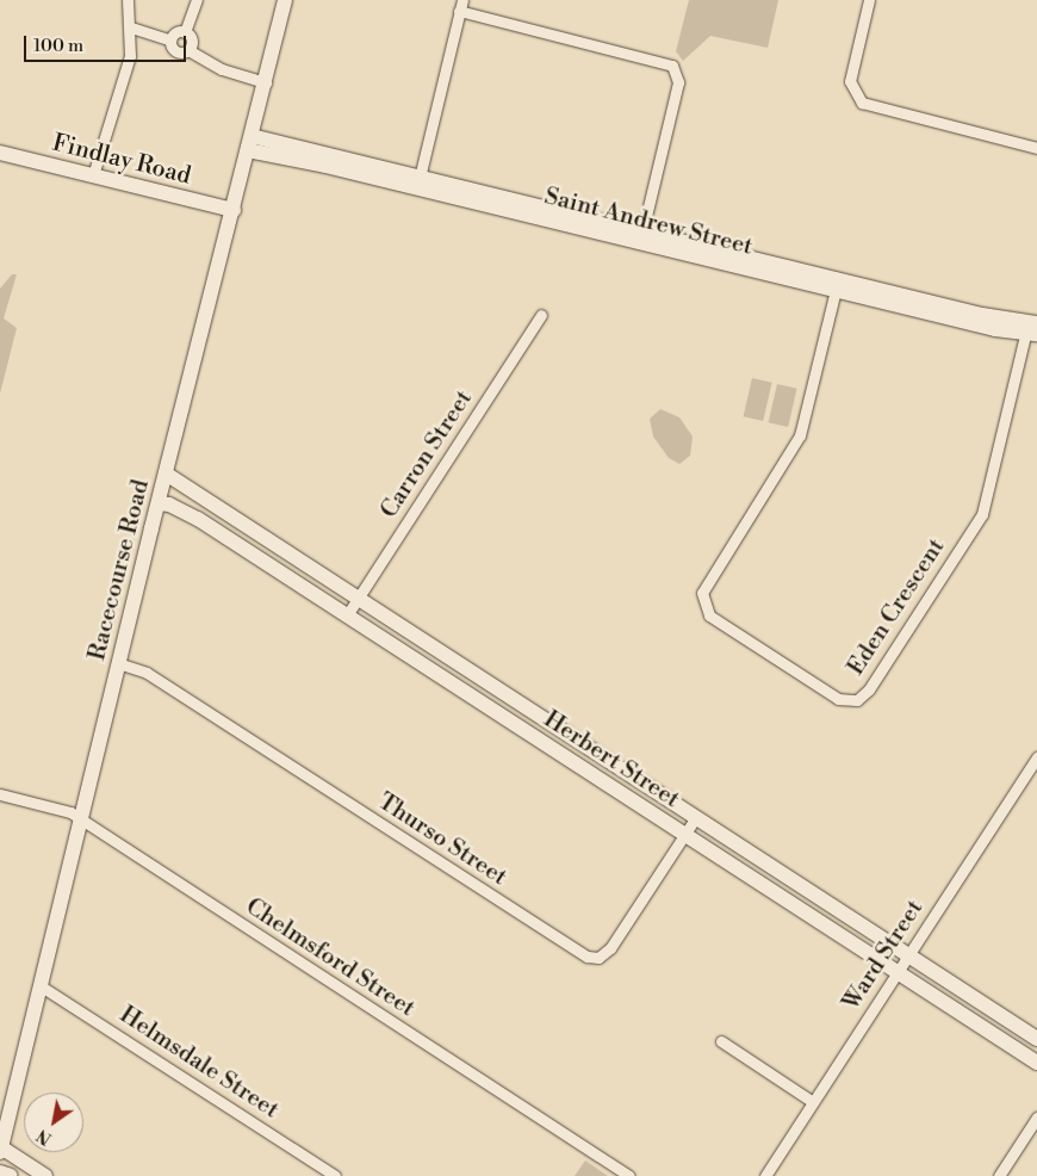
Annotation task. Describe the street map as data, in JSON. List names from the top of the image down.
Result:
{
  "streets": {
    "street": [
      "Findlay Road",
      "Saint Andrew Street",
      "Carron Street",
      "Racecourse Road",
      "Eden Crescent",
      "Herbert Street",
      "Thurso Street",
      "Ward Street",
      "Chelmsford Street",
      "Helmsdale Street"
    ]
  },
  "crossings": [
    ["Findlay Road", "Racecourse Road"],
    ["Saint Andrew Street", "Racecourse Road"],
    ["Saint Andrew Street", "Eden Crescent"],
    ["Carron Street", "Herbert Street"],
    ["Racecourse Road", "Herbert Street"],
    ["Racecourse Road", "Thurso Street"],
    ["Racecourse Road", "Chelmsford Street"],
    ["Racecourse Road", "Helmsdale Street"],
    ["Herbert Street", "Thurso Street"],
    ["Herbert Street", "Ward Street"]
  ],
  "scale_bar": "100 m",
  "north": "bottom left"
}
